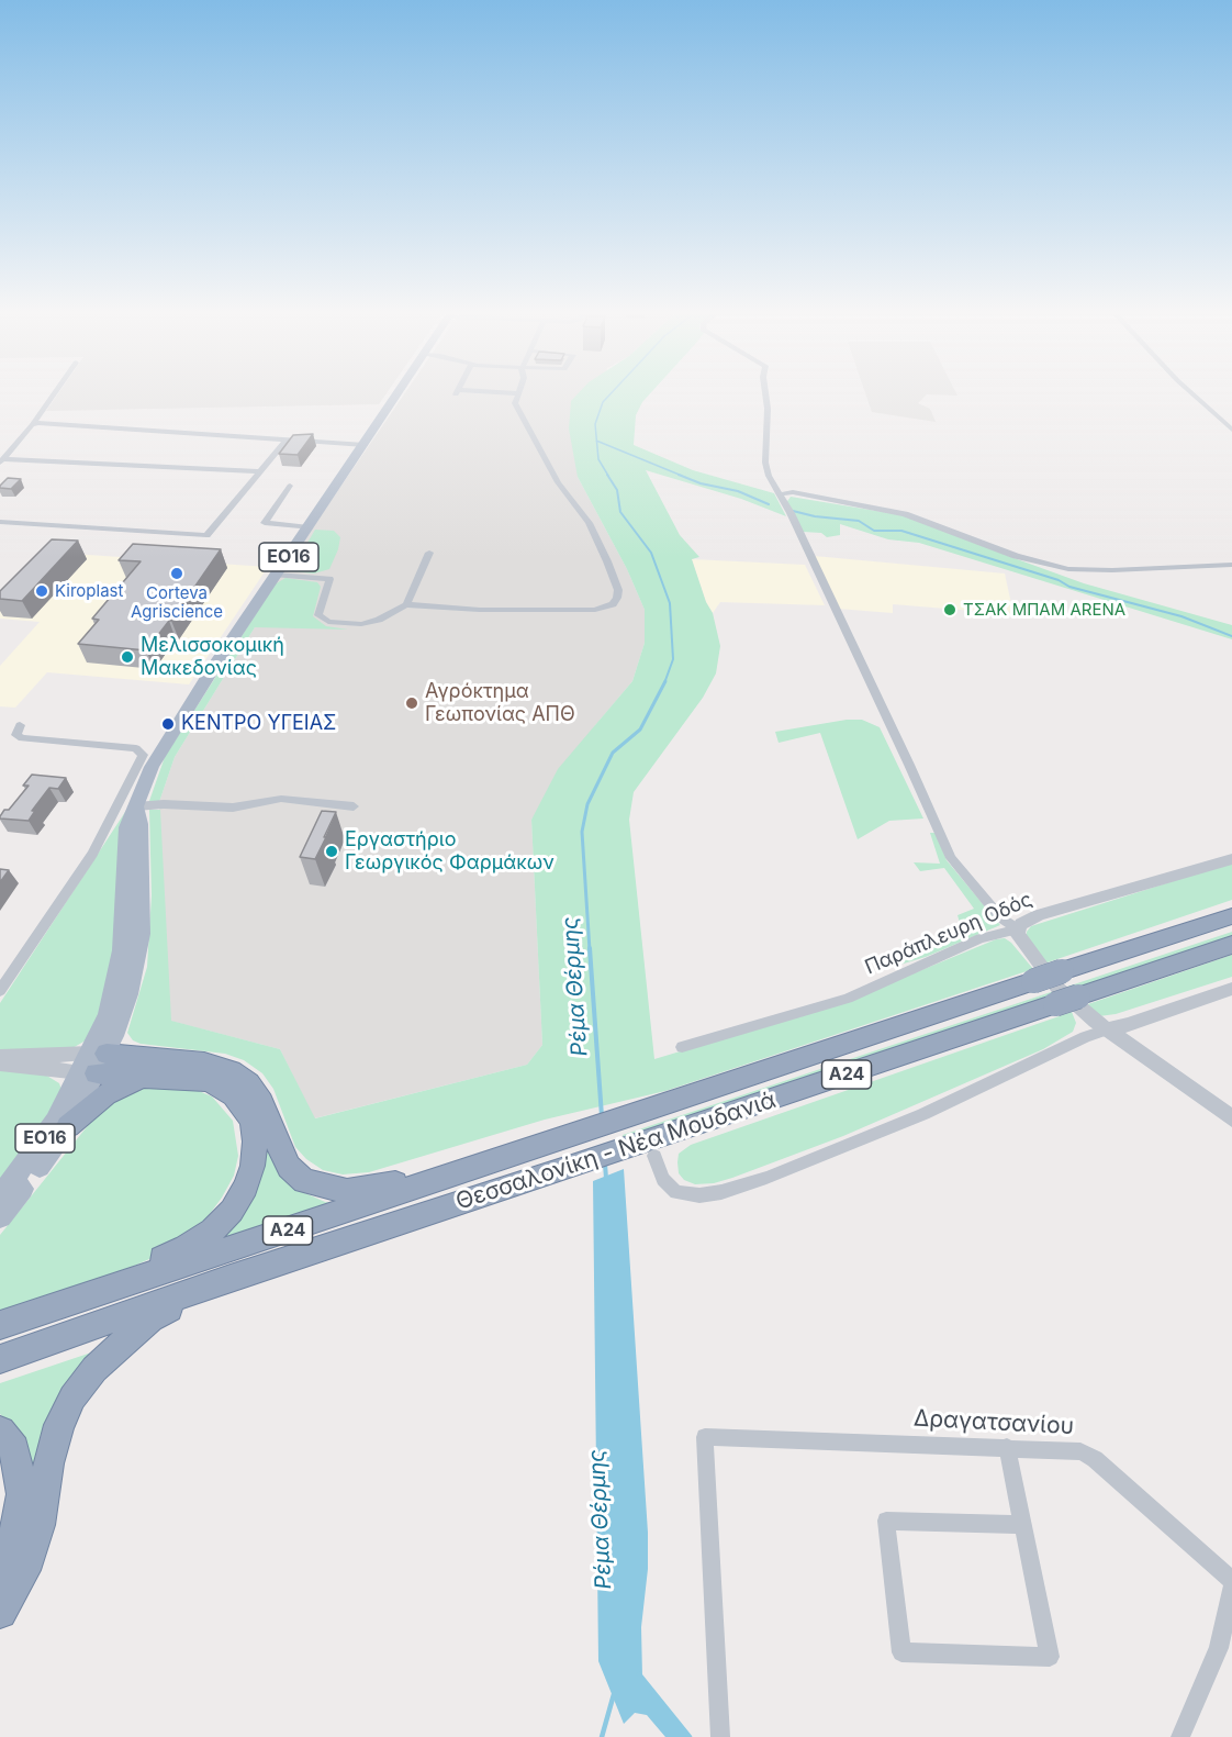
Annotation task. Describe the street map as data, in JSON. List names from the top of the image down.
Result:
{
  "streets": {
    "highway": ["Α24", "Θεσσαλονίκη - Νέα Μουδανιά"],
    "main road": ["ΕΟ16"],
    "street": ["Παράπλευρη Οδός", "Δραγατσανίου"]
  },
  "water": ["Ρέμα Θέρμης"],
  "places": [
    "Corteva Agriscience",
    "Kiroplast",
    "ΤΣΑΚ ΜΠΑΜ ARENA",
    "Μελισσοκομική Μακεδονίας",
    "Αγρόκτημα Γεωπονίας ΑΠΘ",
    "ΚΕΝΤΡΟ ΥΓΕΙΑΣ",
    "Εργαστήριο Γεωργικός Φαρμάκων"
  ]
}
